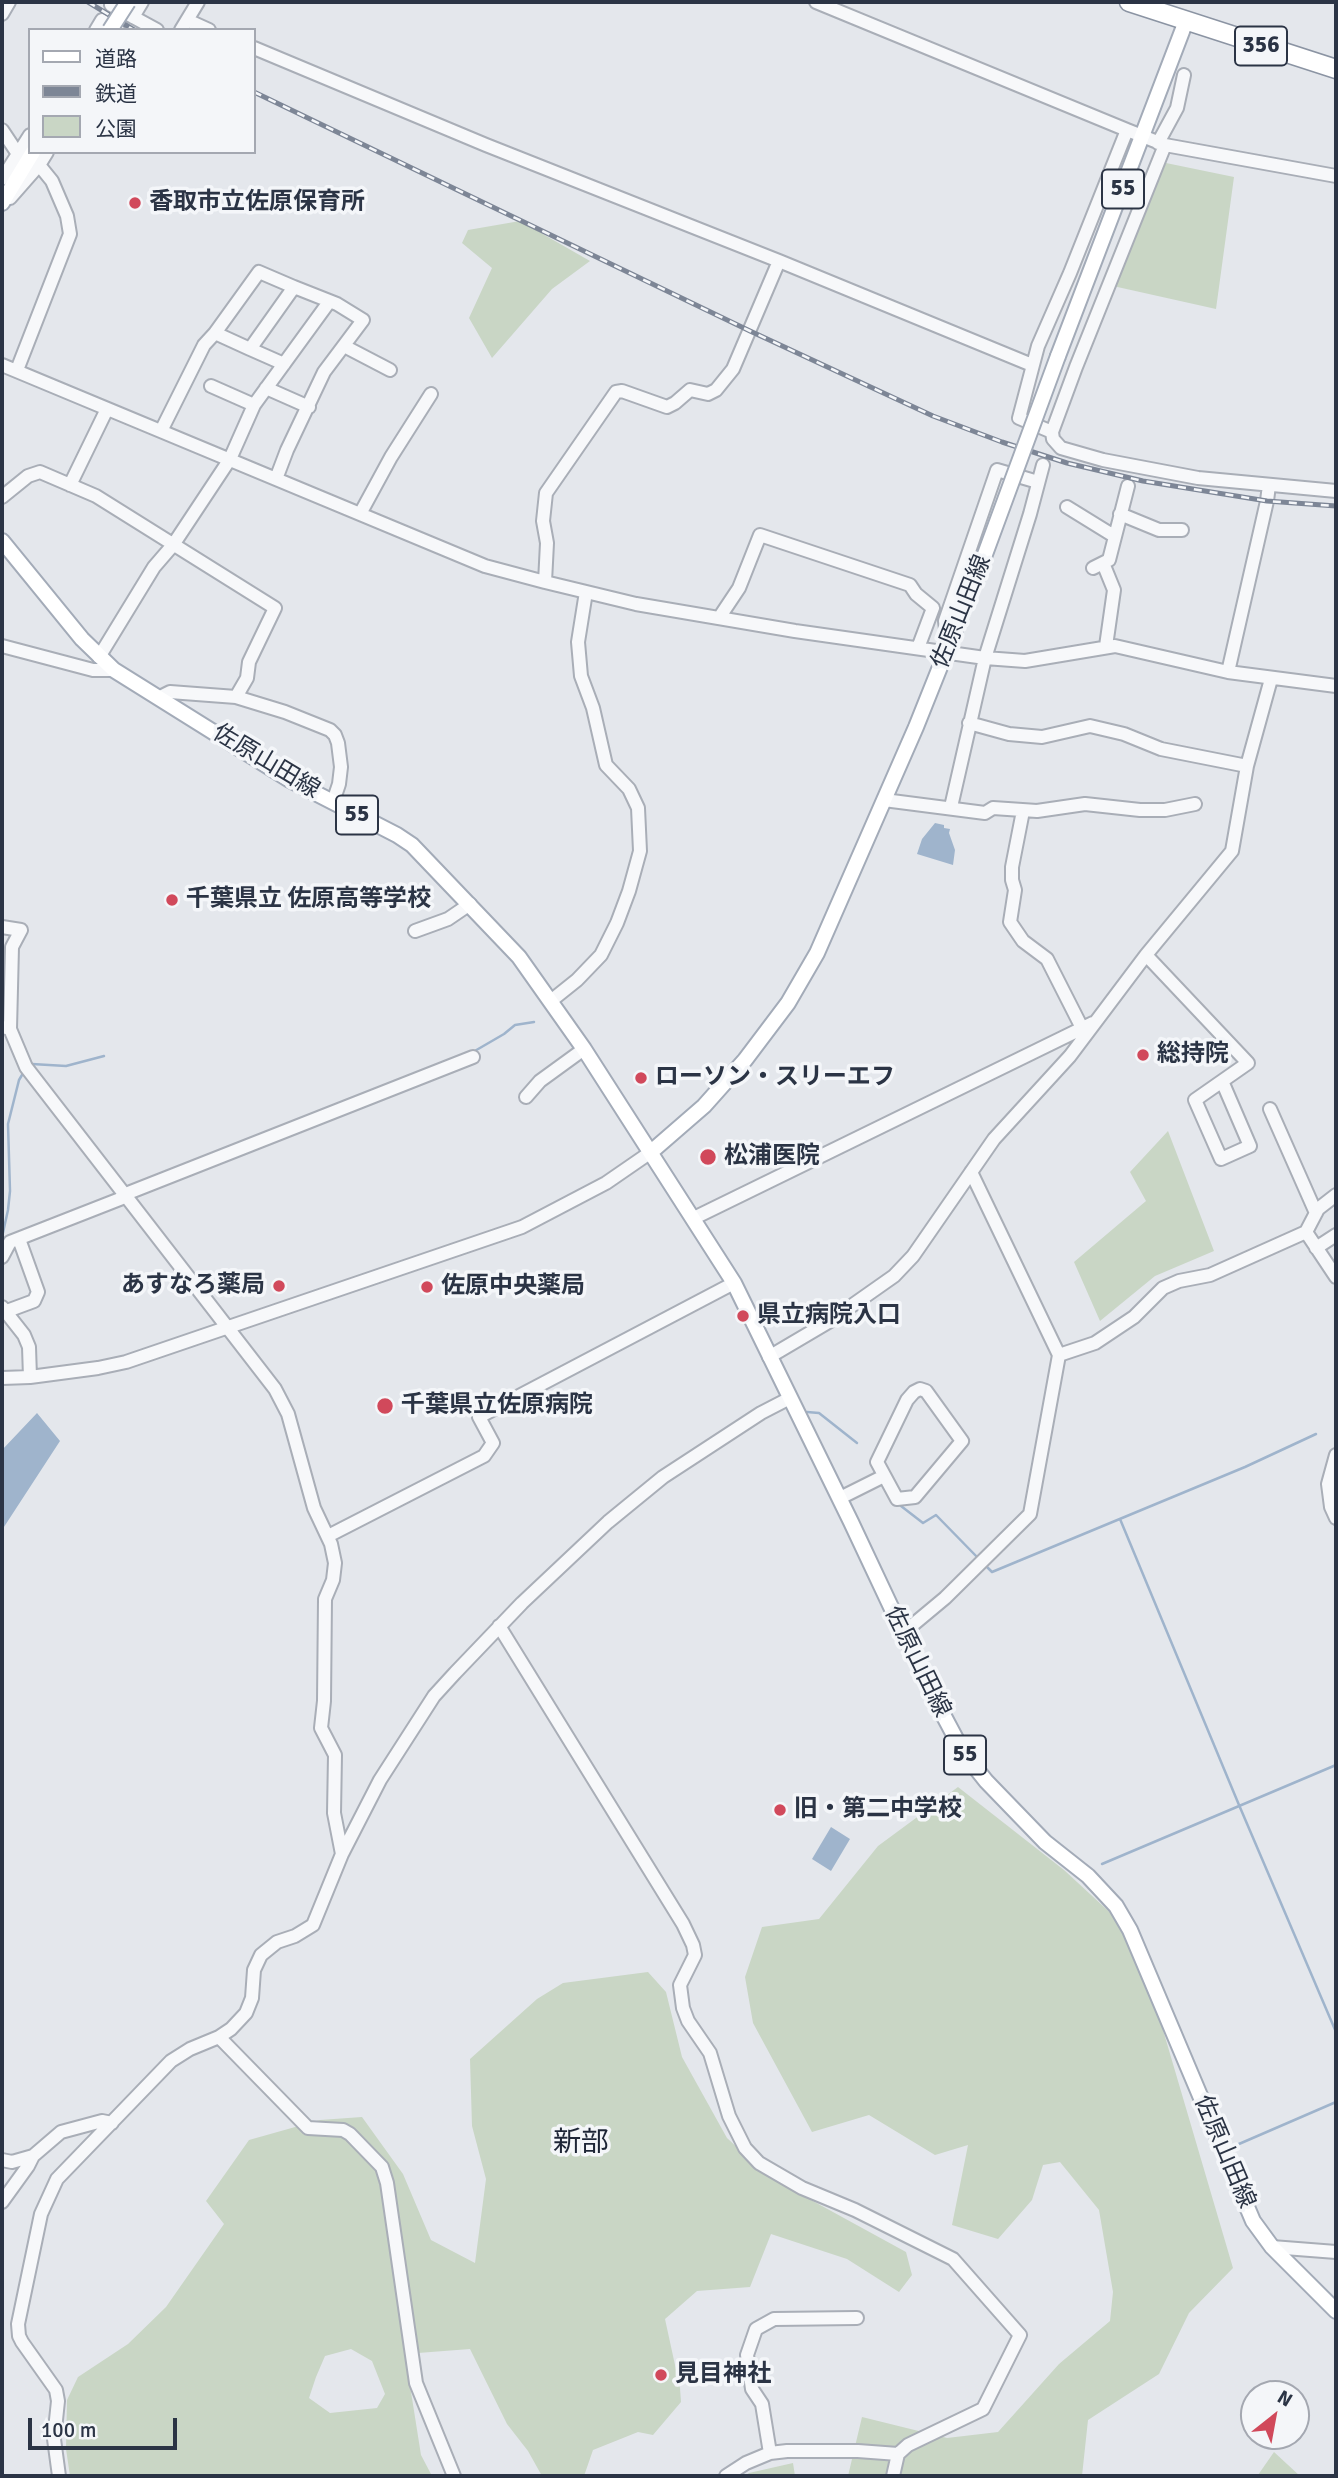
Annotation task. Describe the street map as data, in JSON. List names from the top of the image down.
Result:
{
  "streets": {
    "highway": ["356"],
    "main road": ["55", "佐原山田線"]
  },
  "crossings": [
    ["356", "佐原山田線"]
  ],
  "districts": ["新部"],
  "places": [
    "香取市立佐原保育所",
    "千葉県立 佐原高等学校",
    "総持院",
    "ローソン・スリーエフ",
    "松浦医院",
    "あすなろ薬局",
    "佐原中央薬局",
    "県立病院入口",
    "千葉県立佐原病院",
    "旧・第二中学校",
    "見目神社"
  ],
  "legend": ["道路", "鉄道", "公園"],
  "scale_bar": "100 m",
  "north": "top right"
}
